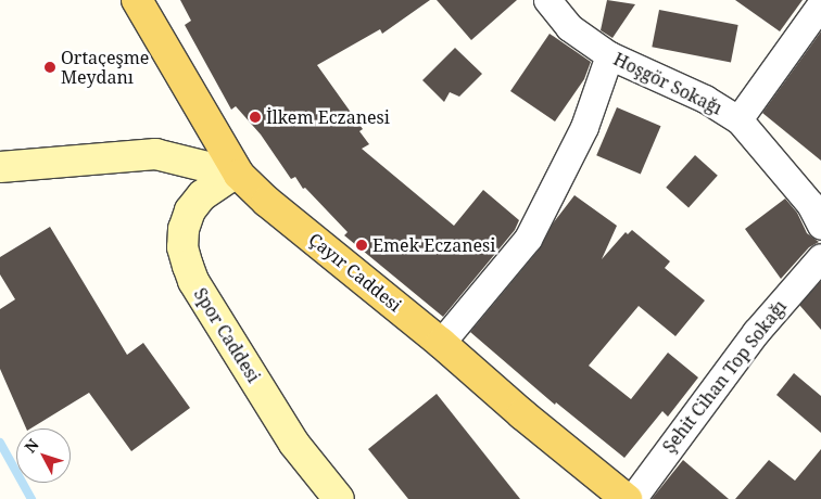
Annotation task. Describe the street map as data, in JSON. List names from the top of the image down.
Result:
{
  "streets": {
    "main road": ["Çayır Caddesi"],
    "street": ["Hoşgör Sokağı", "Spor Caddesi", "Şehit Cihan Top Sokağı"]
  },
  "crossings": [
    ["Çayır Caddesi", "Spor Caddesi"]
  ],
  "places": ["Ortaçeşme Meydanı", "İlkem Eczanesi", "Emek Eczanesi"],
  "north": "top left"
}
